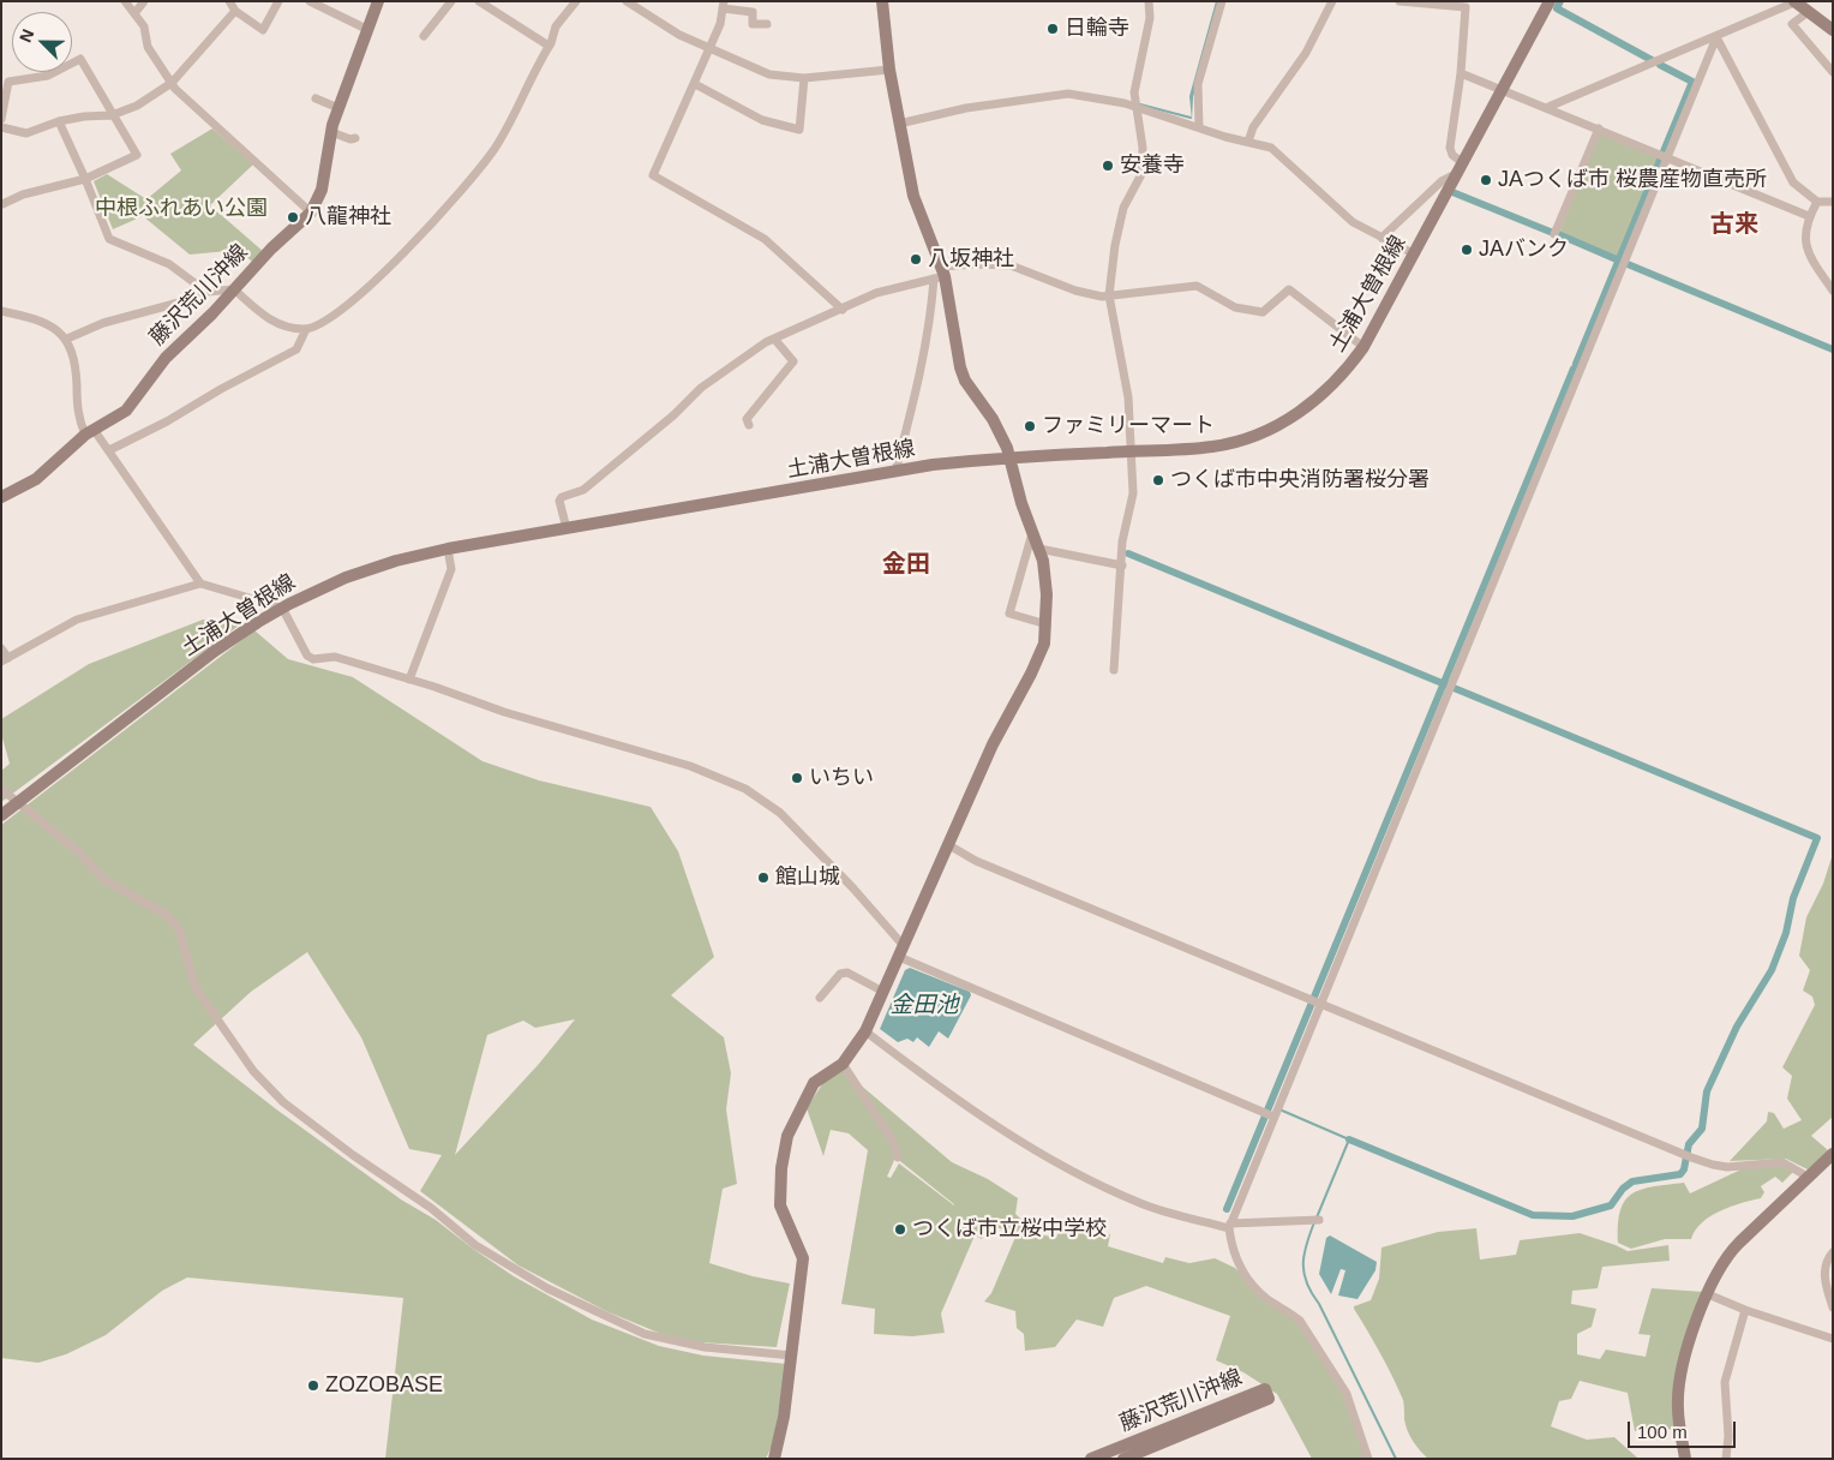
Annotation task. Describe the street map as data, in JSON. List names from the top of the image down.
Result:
{
  "streets": {
    "main road": ["土浦大曽根線", "藤沢荒川沖線"]
  },
  "districts": ["古来", "金田"],
  "water": ["金田池"],
  "parks": ["中根ふれあい公園"],
  "places": [
    "日輪寺",
    "安養寺",
    "JAつくば市 桜農産物直売所",
    "八龍神社",
    "JAバンク",
    "八坂神社",
    "ファミリーマート",
    "つくば市中央消防署桜分署",
    "いちい",
    "館山城",
    "つくば市立桜中学校",
    "ZOZOBASE"
  ],
  "scale_bar": "100 m",
  "north": "top left"
}
